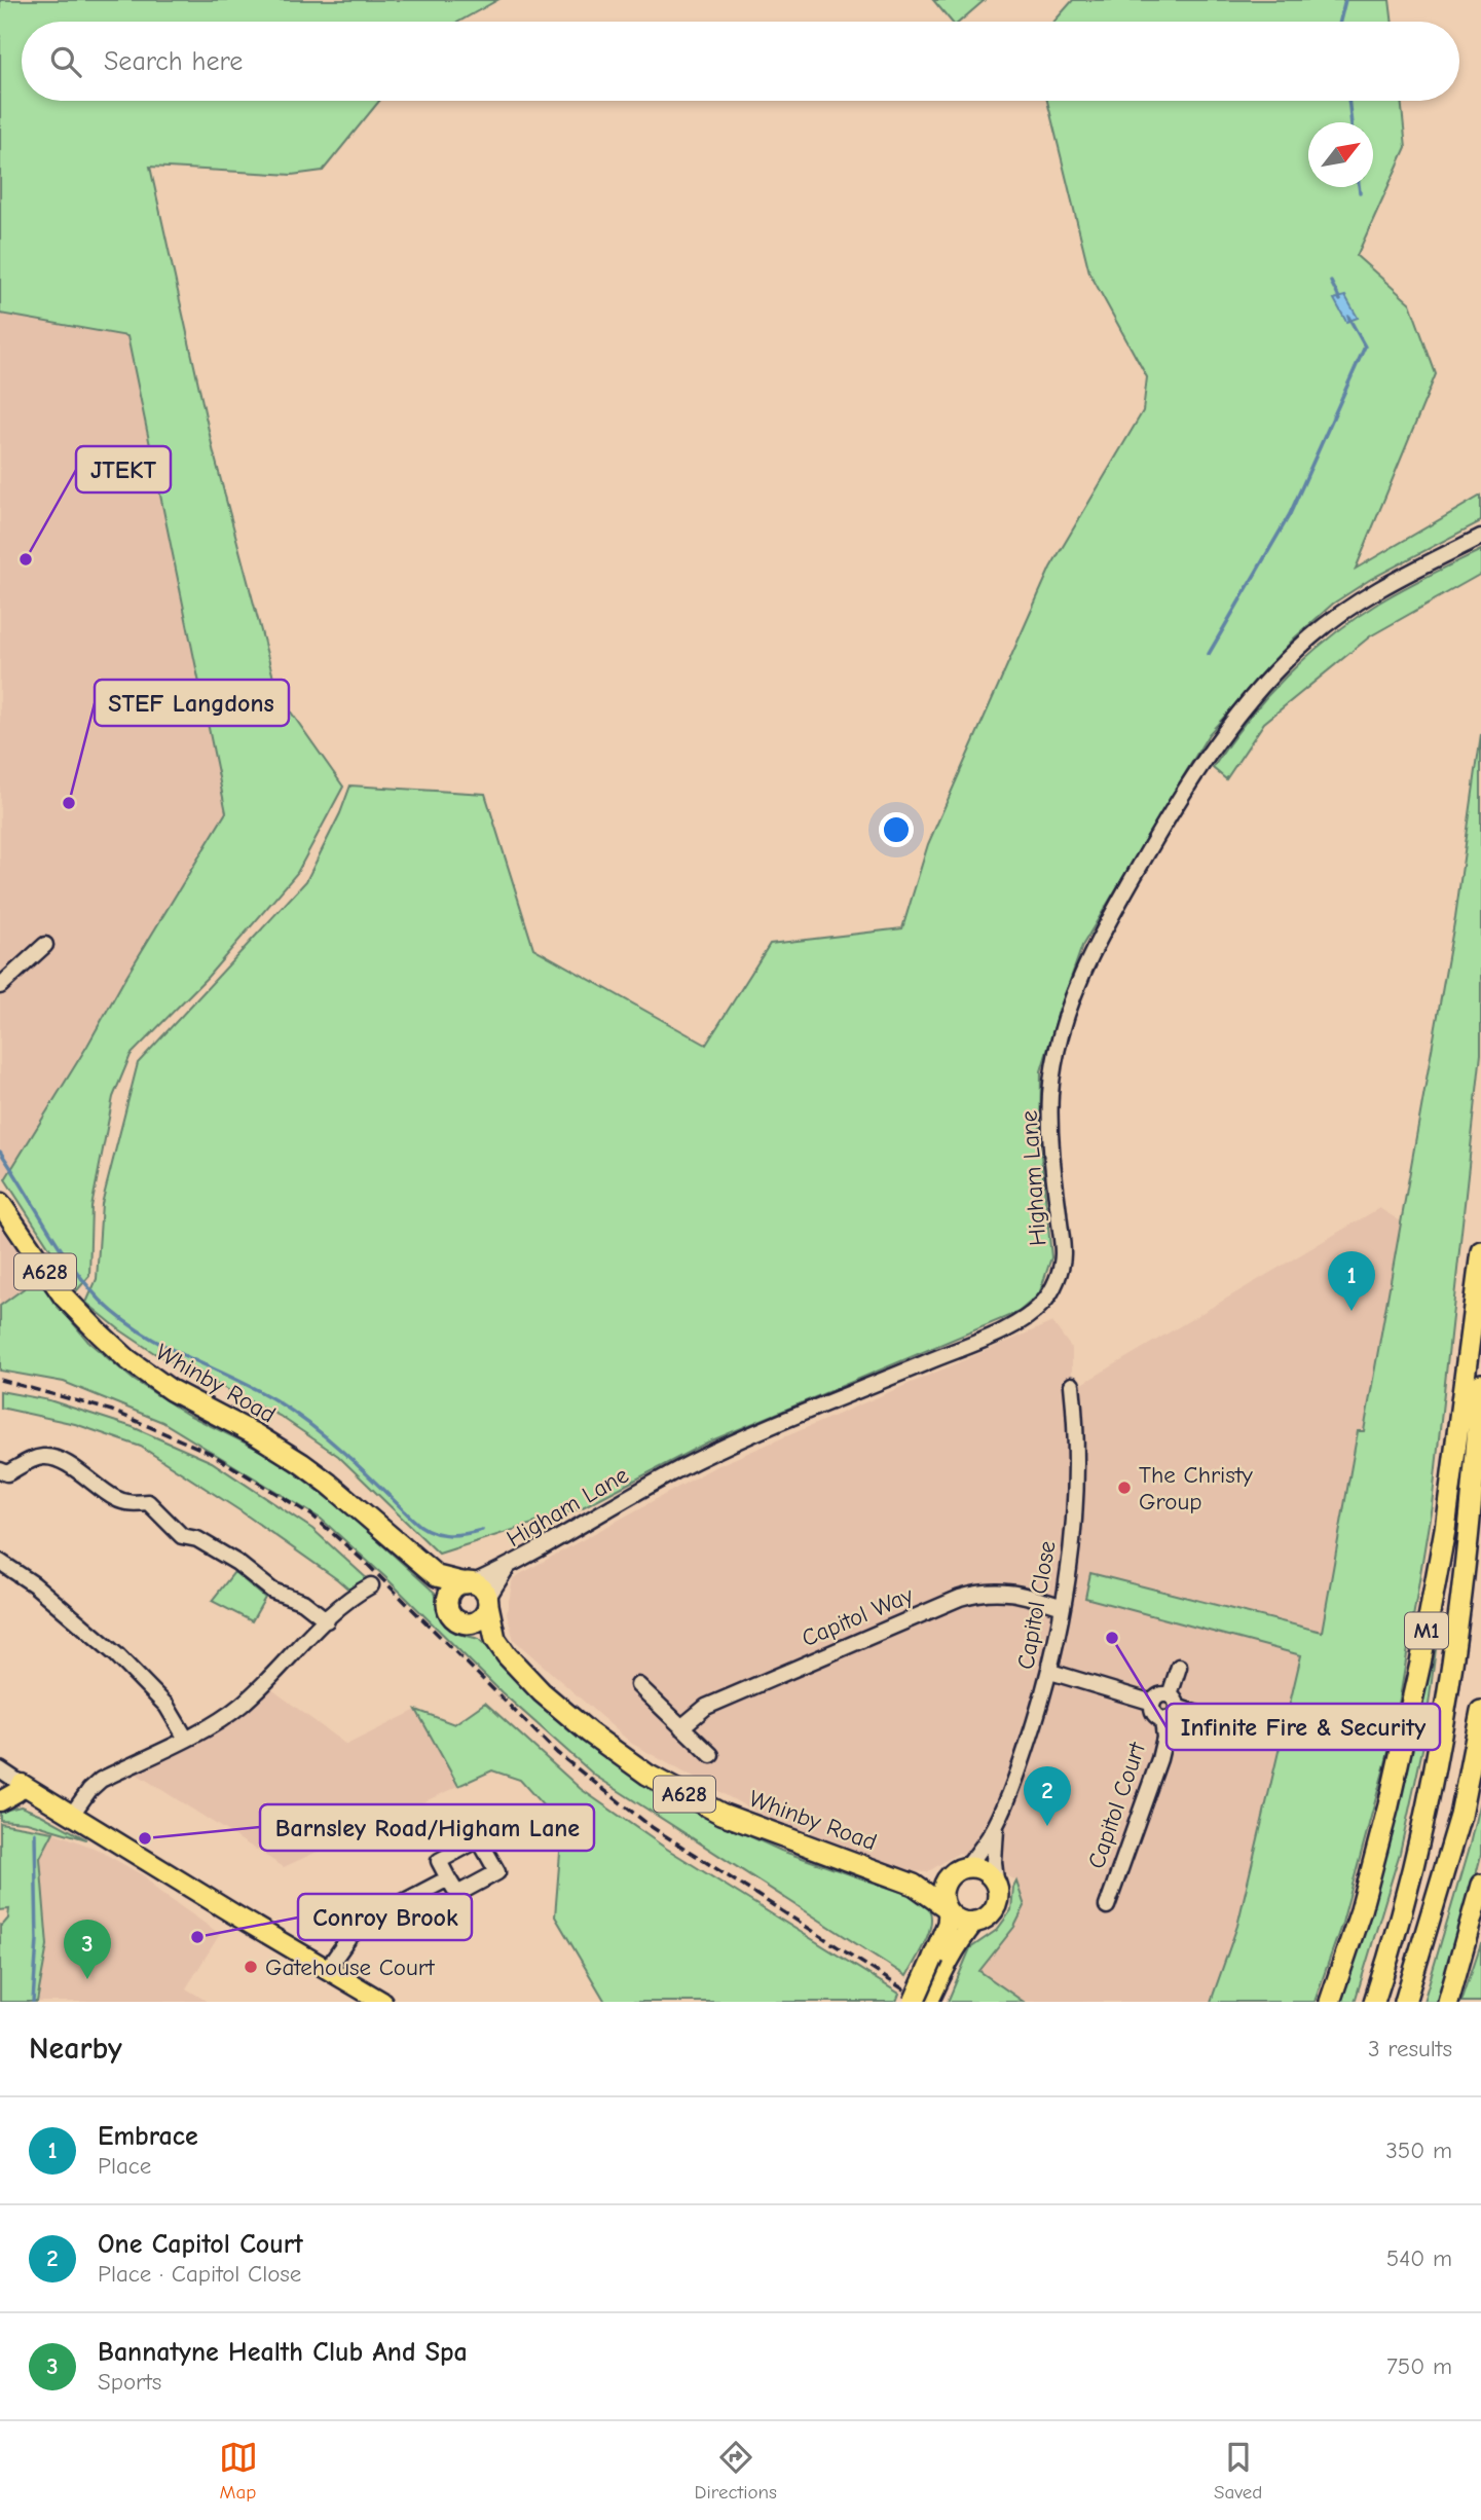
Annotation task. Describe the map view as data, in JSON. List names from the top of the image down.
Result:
{
  "streets": {
    "highway": ["A628", "Whinby Road", "M1"],
    "street": [
      "Higham Lane",
      "Capitol Close",
      "Capitol Way",
      "Capitol Court"
    ]
  },
  "crossings": [
    ["Higham Lane", "Whinby Road"],
    ["Whinby Road", "Capitol Close"],
    ["Capitol Close", "Capitol Way"]
  ],
  "places": [
    "JTEKT",
    "STEF Langdons",
    "The Christy Group",
    "Infinite Fire & Security",
    "Barnsley Road/Higham Lane",
    "Conroy Brook",
    "Gatehouse Court"
  ],
  "north": "top right",
  "page": {
    "search": "Search here",
    "pins": ["1", "2", "3"],
    "heading": ["Nearby", "3 results"],
    "list": [
      {
        "mark": "1",
        "name": "Embrace",
        "note": "Place",
        "value": "350 m"
      },
      {
        "mark": "2",
        "name": "One Capitol Court",
        "note": "Place · Capitol Close",
        "value": "540 m"
      },
      {
        "mark": "3",
        "name": "Bannatyne Health Club And Spa",
        "note": "Sports",
        "value": "750 m"
      }
    ],
    "nav": ["Map", "Directions", "Saved"]
  }
}
